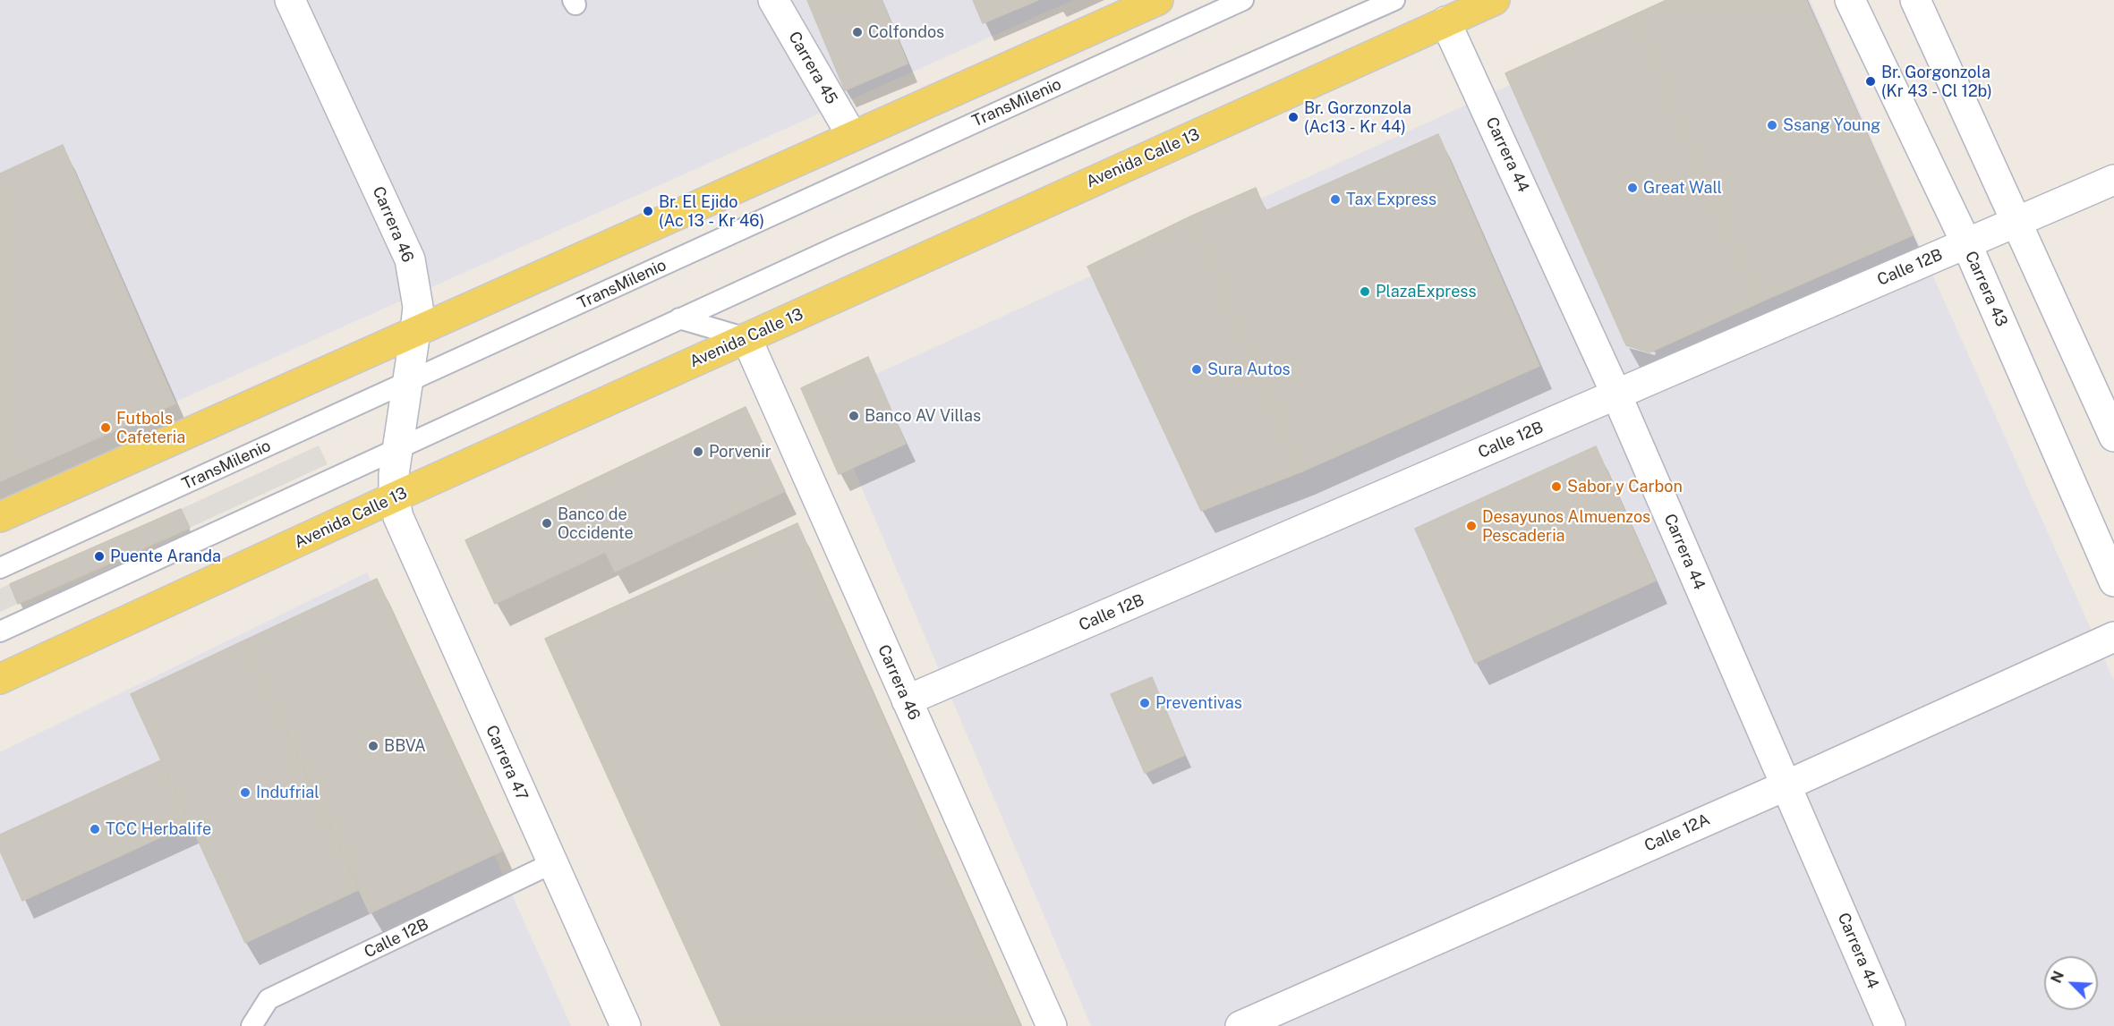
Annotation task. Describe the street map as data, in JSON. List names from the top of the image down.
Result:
{
  "streets": {
    "main road": ["Avenida Calle 13"],
    "street": [
      "Carrera 45",
      "Carrera 44",
      "Carrera 46",
      "Calle 12B",
      "Carrera 43",
      "Carrera 47",
      "Calle 12A"
    ],
    "lane": ["TransMilenio"]
  },
  "crossings": [
    ["TransMilenio", "Carrera 46"],
    ["Carrera 44", "Avenida Calle 13"],
    ["Carrera 44", "Calle 12B"],
    ["Carrera 44", "Calle 12A"],
    ["Avenida Calle 13", "Carrera 46"],
    ["Avenida Calle 13", "Carrera 47"],
    ["Carrera 46", "Calle 12B"],
    ["Carrera 46", "Carrera 47"],
    ["Calle 12B", "Carrera 43"],
    ["Calle 12B", "Carrera 47"]
  ],
  "places": [
    "Colfondos",
    "Br. Gorgonzola (Kr 43 - Cl 12b)",
    "Br. Gorzonzola (Ac13 - Kr 44)",
    "Ssang Young",
    "Great Wall",
    "Tax Express",
    "Br. El Ejido (Ac 13 - Kr 46)",
    "PlazaExpress",
    "Sura Autos",
    "Banco AV Villas",
    "Futbols Cafeteria",
    "Porvenir",
    "Sabor y Carbon",
    "Banco de Occidente",
    "Desayunos Almuenzos Pescaderia",
    "Puente Aranda",
    "Preventivas",
    "BBVA",
    "Indufrial",
    "TCC Herbalife"
  ],
  "north": "top left"
}
